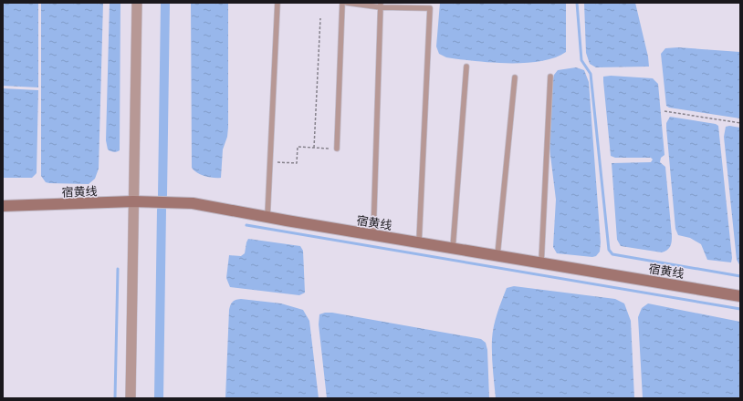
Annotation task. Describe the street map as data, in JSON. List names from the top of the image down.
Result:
{
  "streets": {
    "main road": ["宿黄线"]
  }
}
